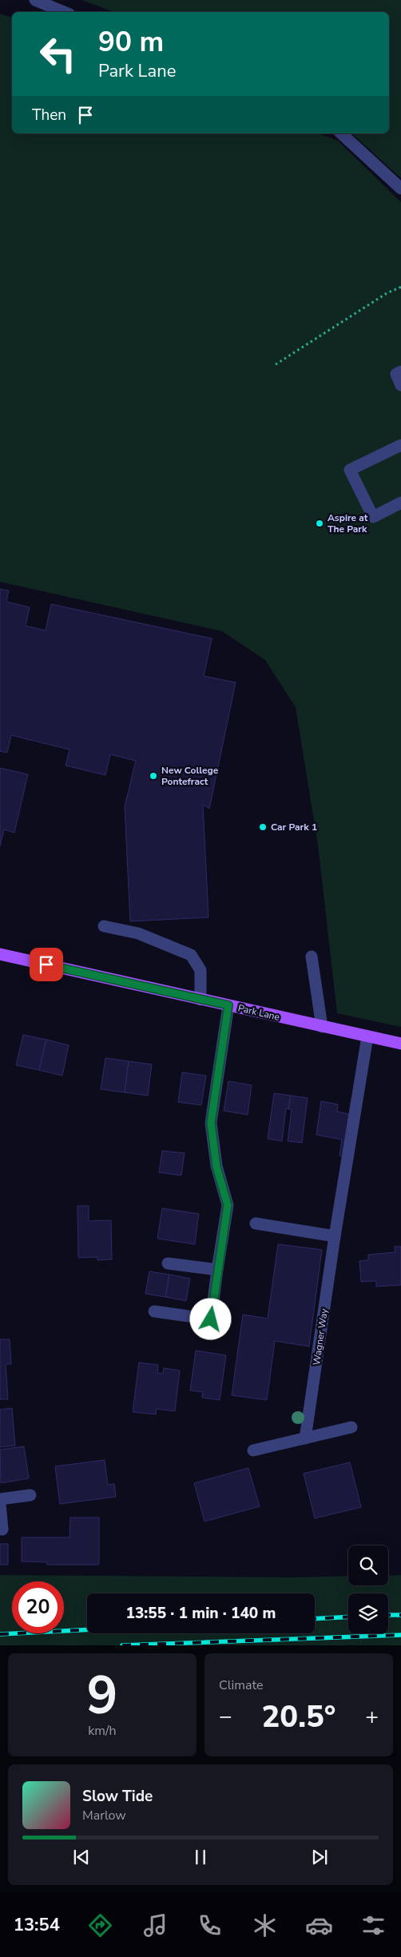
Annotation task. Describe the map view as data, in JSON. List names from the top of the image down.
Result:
{
  "streets": {
    "main road": ["Park Lane"],
    "street": ["Wagner Way"]
  },
  "crossings": [
    ["Park Lane", "Wagner Way"]
  ],
  "places": ["Aspire at The Park", "New College Pontefract", "Car Park 1"],
  "page": {
    "turn": ["90 m", "Park Lane"],
    "then": "Then",
    "limit": "20",
    "trip": "13:55 · 1 min · 140 m",
    "tile": [
      ["9", "km/h"],
      "Climate"
    ],
    "heat": ["−", "20.5°", "+"],
    "song": ["Slow Tide", "Marlow"],
    "tabs": "13:54"
  }
}
